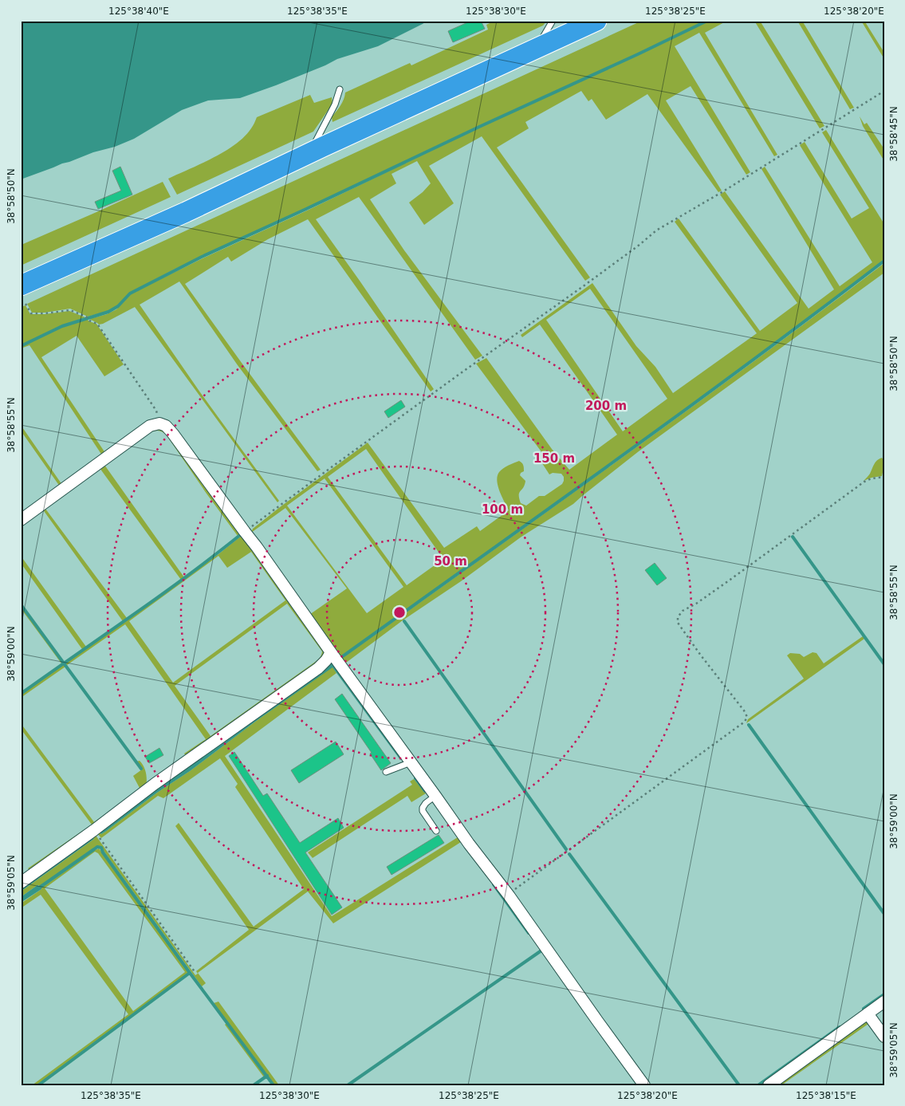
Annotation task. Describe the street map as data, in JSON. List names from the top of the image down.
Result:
{
  "coordinates": [
    "125°38'40\"E",
    "125°38'35\"E",
    "125°38'30\"E",
    "125°38'25\"E",
    "125°38'20\"E",
    "38°58'45\"N",
    "38°58'50\"N",
    "38°58'55\"N",
    "38°59'00\"N",
    "38°59'05\"N",
    "125°38'15\"E"
  ],
  "rings": [
    "200 m",
    "150 m",
    "100 m",
    "50 m"
  ]
}
